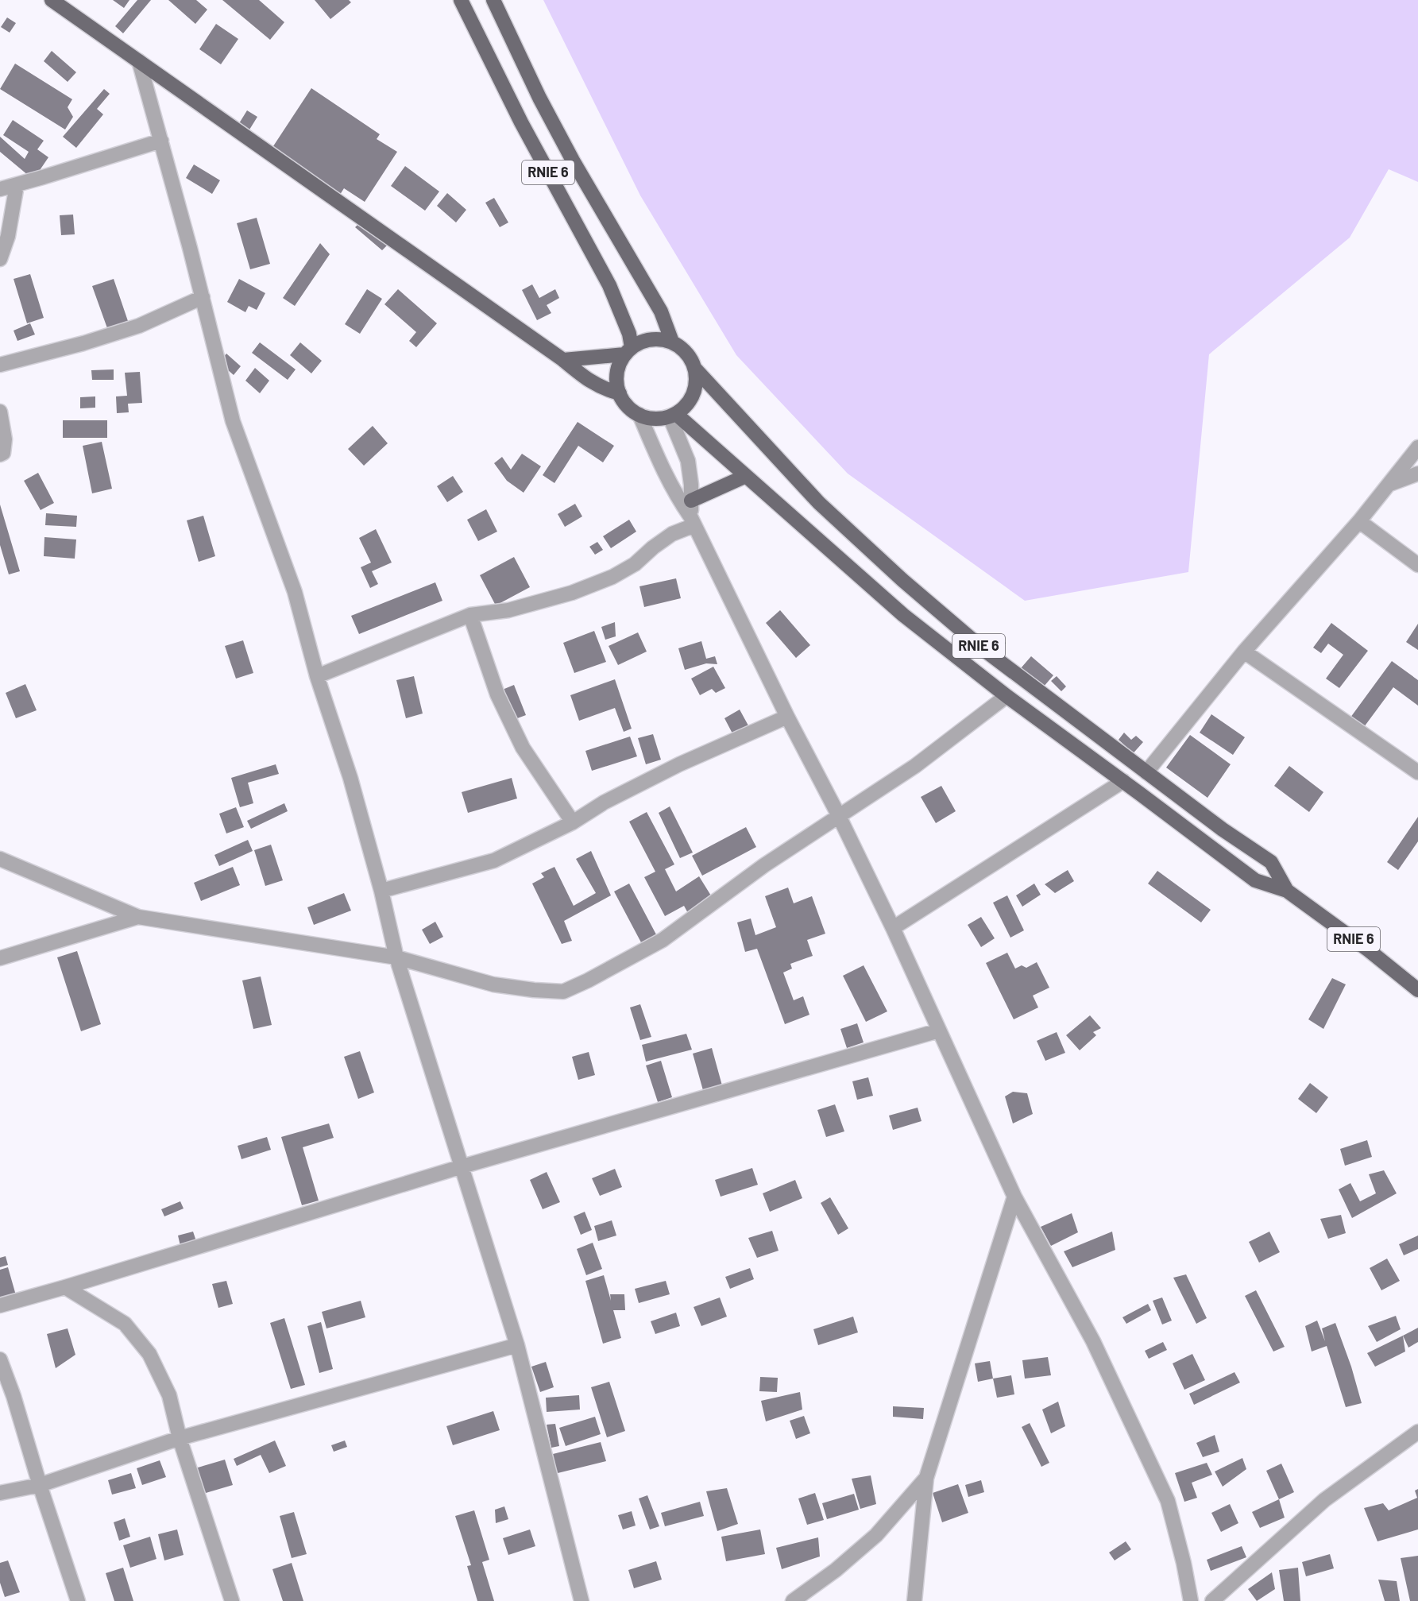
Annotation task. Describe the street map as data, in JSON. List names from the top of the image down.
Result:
{
  "streets": {
    "main road": ["RNIE 6"]
  }
}
